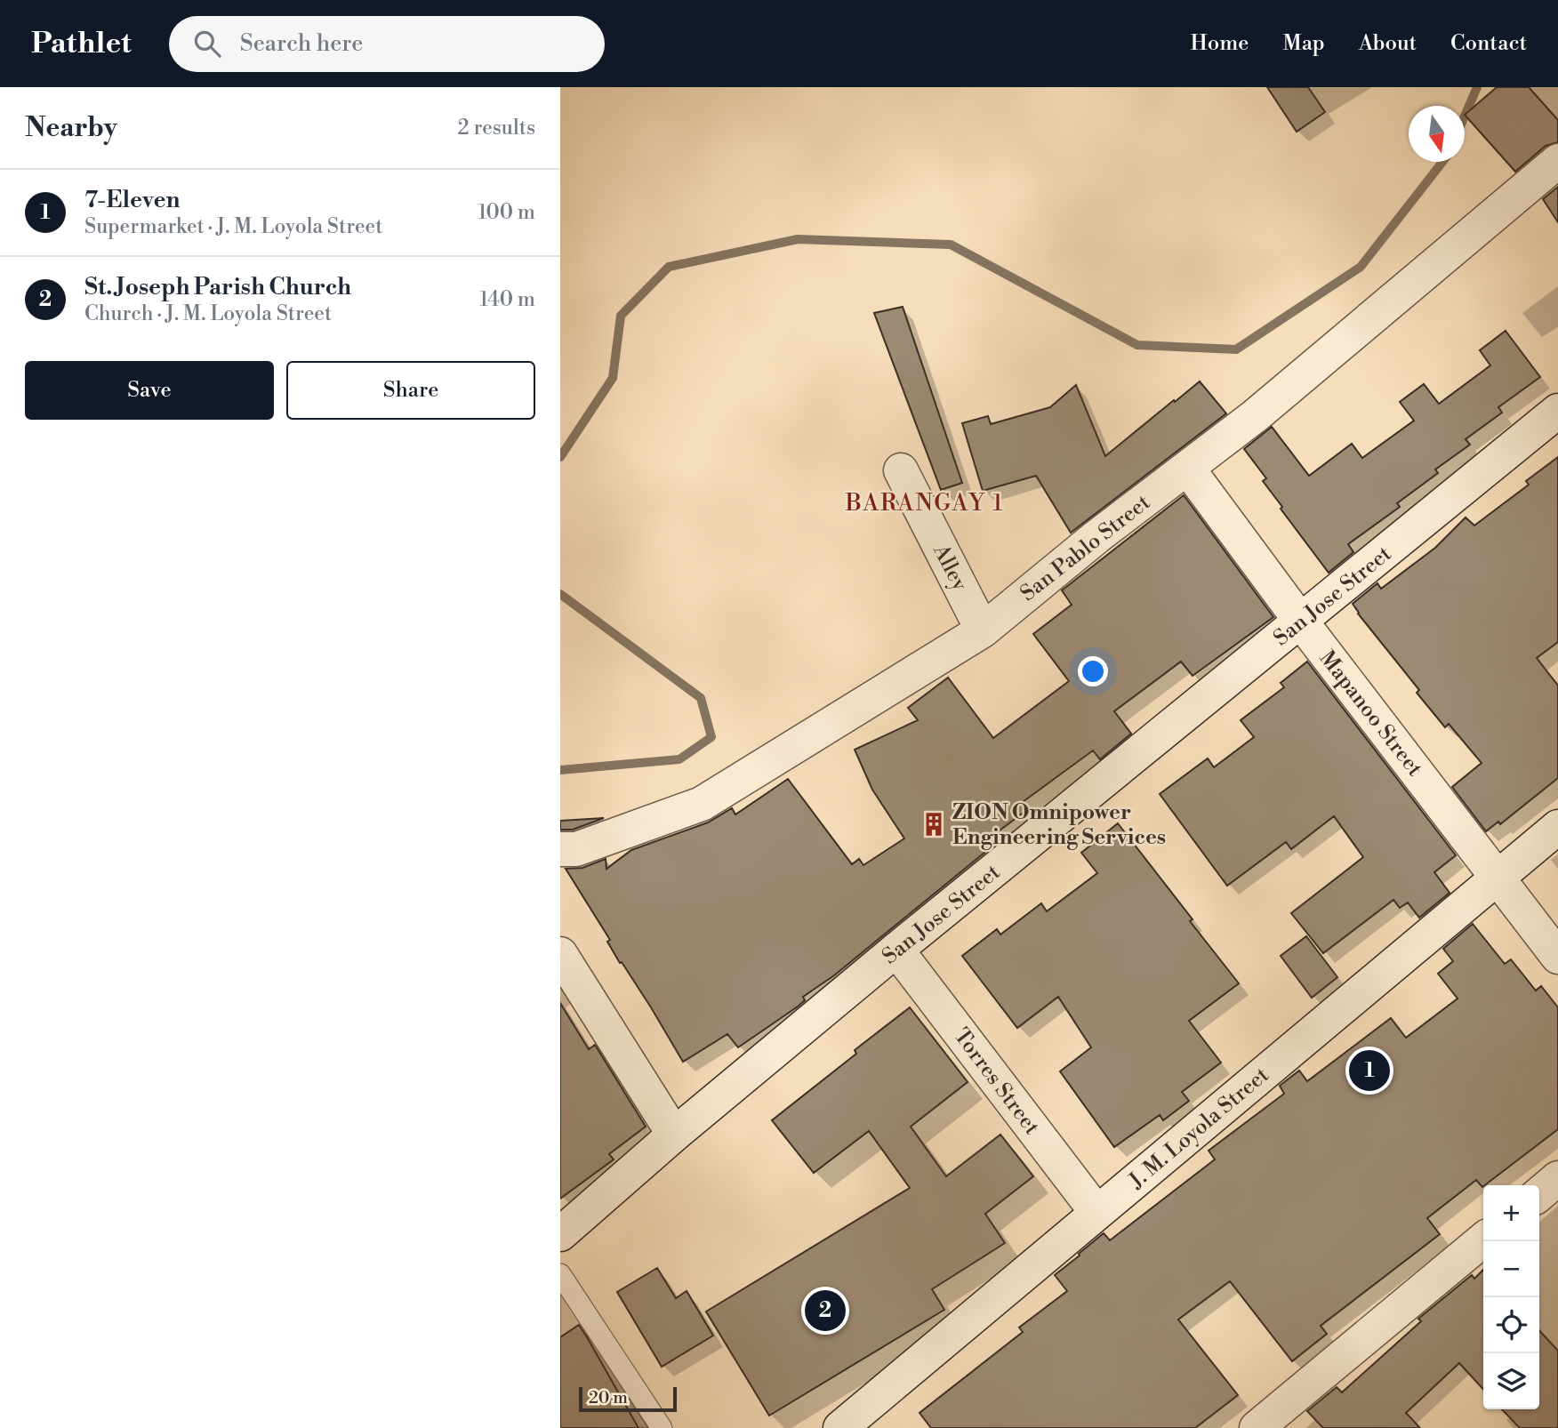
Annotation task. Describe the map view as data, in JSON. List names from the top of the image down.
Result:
{
  "streets": {
    "street": [
      "San Pablo Street",
      "Alley",
      "San Jose Street",
      "Mapanoo Street",
      "Torres Street",
      "J. M. Loyola Street"
    ]
  },
  "crossings": [
    ["San Pablo Street", "Alley"],
    ["San Pablo Street", "Mapanoo Street"],
    ["San Jose Street", "Mapanoo Street"],
    ["San Jose Street", "Torres Street"],
    ["Mapanoo Street", "J. M. Loyola Street"],
    ["Torres Street", "J. M. Loyola Street"]
  ],
  "districts": ["BARANGAY 1"],
  "places": {
    "building": ["ZION Omnipower Engineering Services"]
  },
  "scale_bar": "20 m",
  "north": "bottom",
  "page": {
    "header": "Pathlet",
    "search": "Search here",
    "nav": [
      "Home",
      "Map",
      "About",
      "Contact"
    ],
    "heading": ["Nearby", "2 results"],
    "list": [
      {
        "mark": "1",
        "name": "7-Eleven",
        "note": "Supermarket · J. M. Loyola Street",
        "value": "100 m"
      },
      {
        "mark": "2",
        "name": "St. Joseph Parish Church",
        "note": "Church · J. M. Loyola Street",
        "value": "140 m"
      }
    ],
    "buttons": ["Save", "Share"],
    "pins": ["1", "2"],
    "map_buttons": ["+", "−"],
    "scale": "20 m"
  }
}
